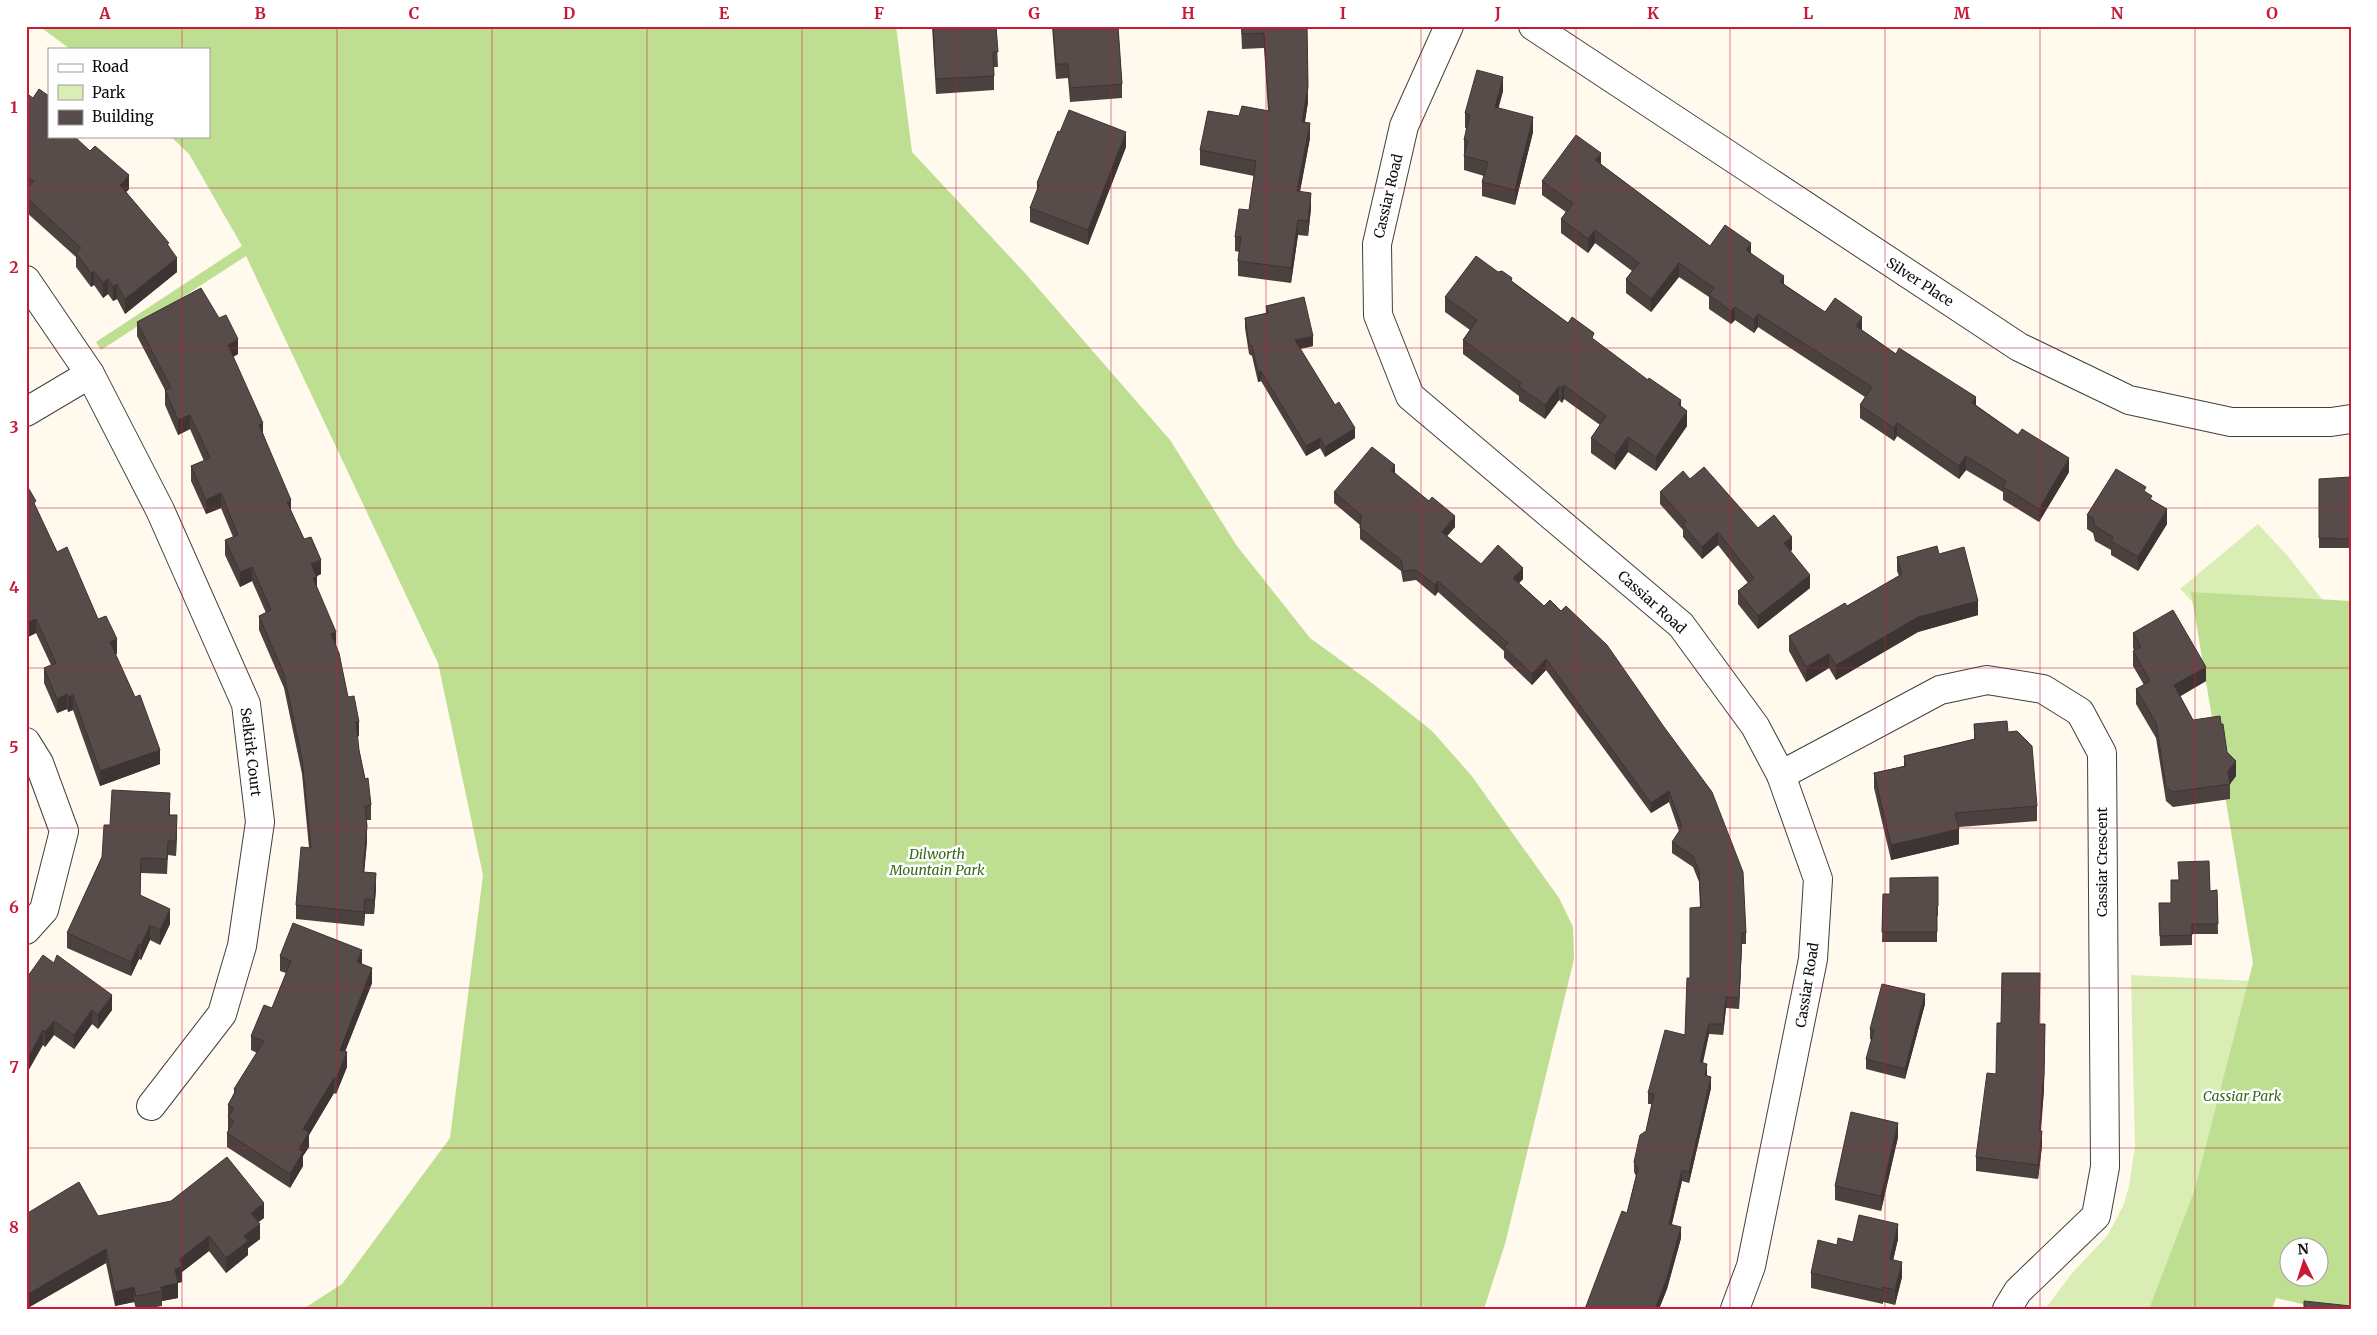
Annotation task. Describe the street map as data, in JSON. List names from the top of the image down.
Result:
{
  "streets": {
    "street": [
      "Cassiar Road",
      "Silver Place",
      "Selkirk Court",
      "Cassiar Crescent"
    ]
  },
  "crossings": [
    ["Cassiar Road", "Cassiar Crescent"]
  ],
  "parks": ["Dilworth Mountain Park", "Cassiar Park"],
  "legend": ["Road", "Park", "Building"],
  "north": "top",
  "grid": {
    "columns": [
      "A",
      "B",
      "C",
      "D",
      "E",
      "F",
      "G",
      "H",
      "I",
      "J",
      "K",
      "L",
      "M",
      "N",
      "O"
    ],
    "rows": [
      "1",
      "2",
      "3",
      "4",
      "5",
      "6",
      "7",
      "8"
    ]
  }
}
